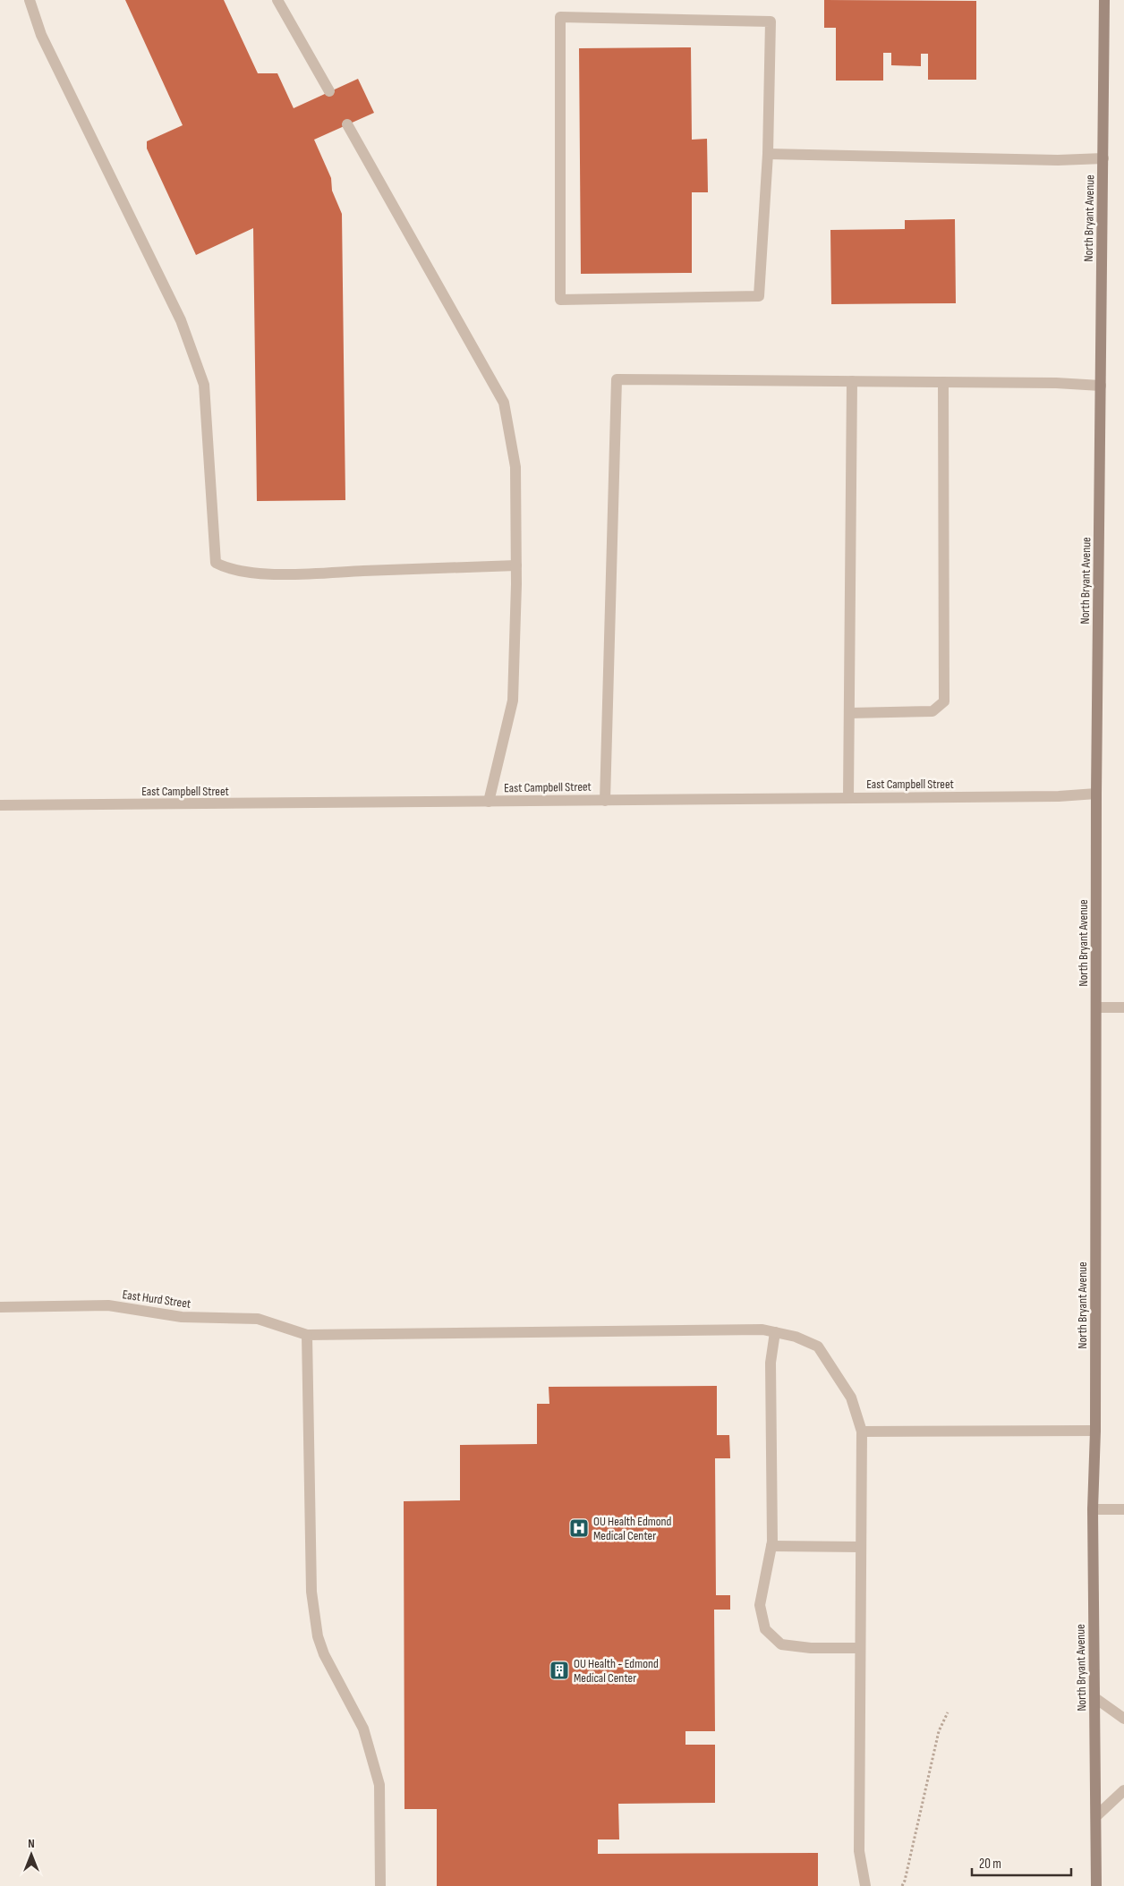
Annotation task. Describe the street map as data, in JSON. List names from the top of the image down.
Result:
{
  "streets": {
    "main road": ["North Bryant Avenue"],
    "street": ["East Campbell Street", "East Hurd Street"]
  },
  "crossings": [
    ["North Bryant Avenue", "East Campbell Street"]
  ],
  "places": {
    "hospital": ["OU Health Edmond Medical Center"],
    "building": ["OU Health - Edmond Medical Center"]
  },
  "scale_bar": "20 m",
  "north": "top"
}
